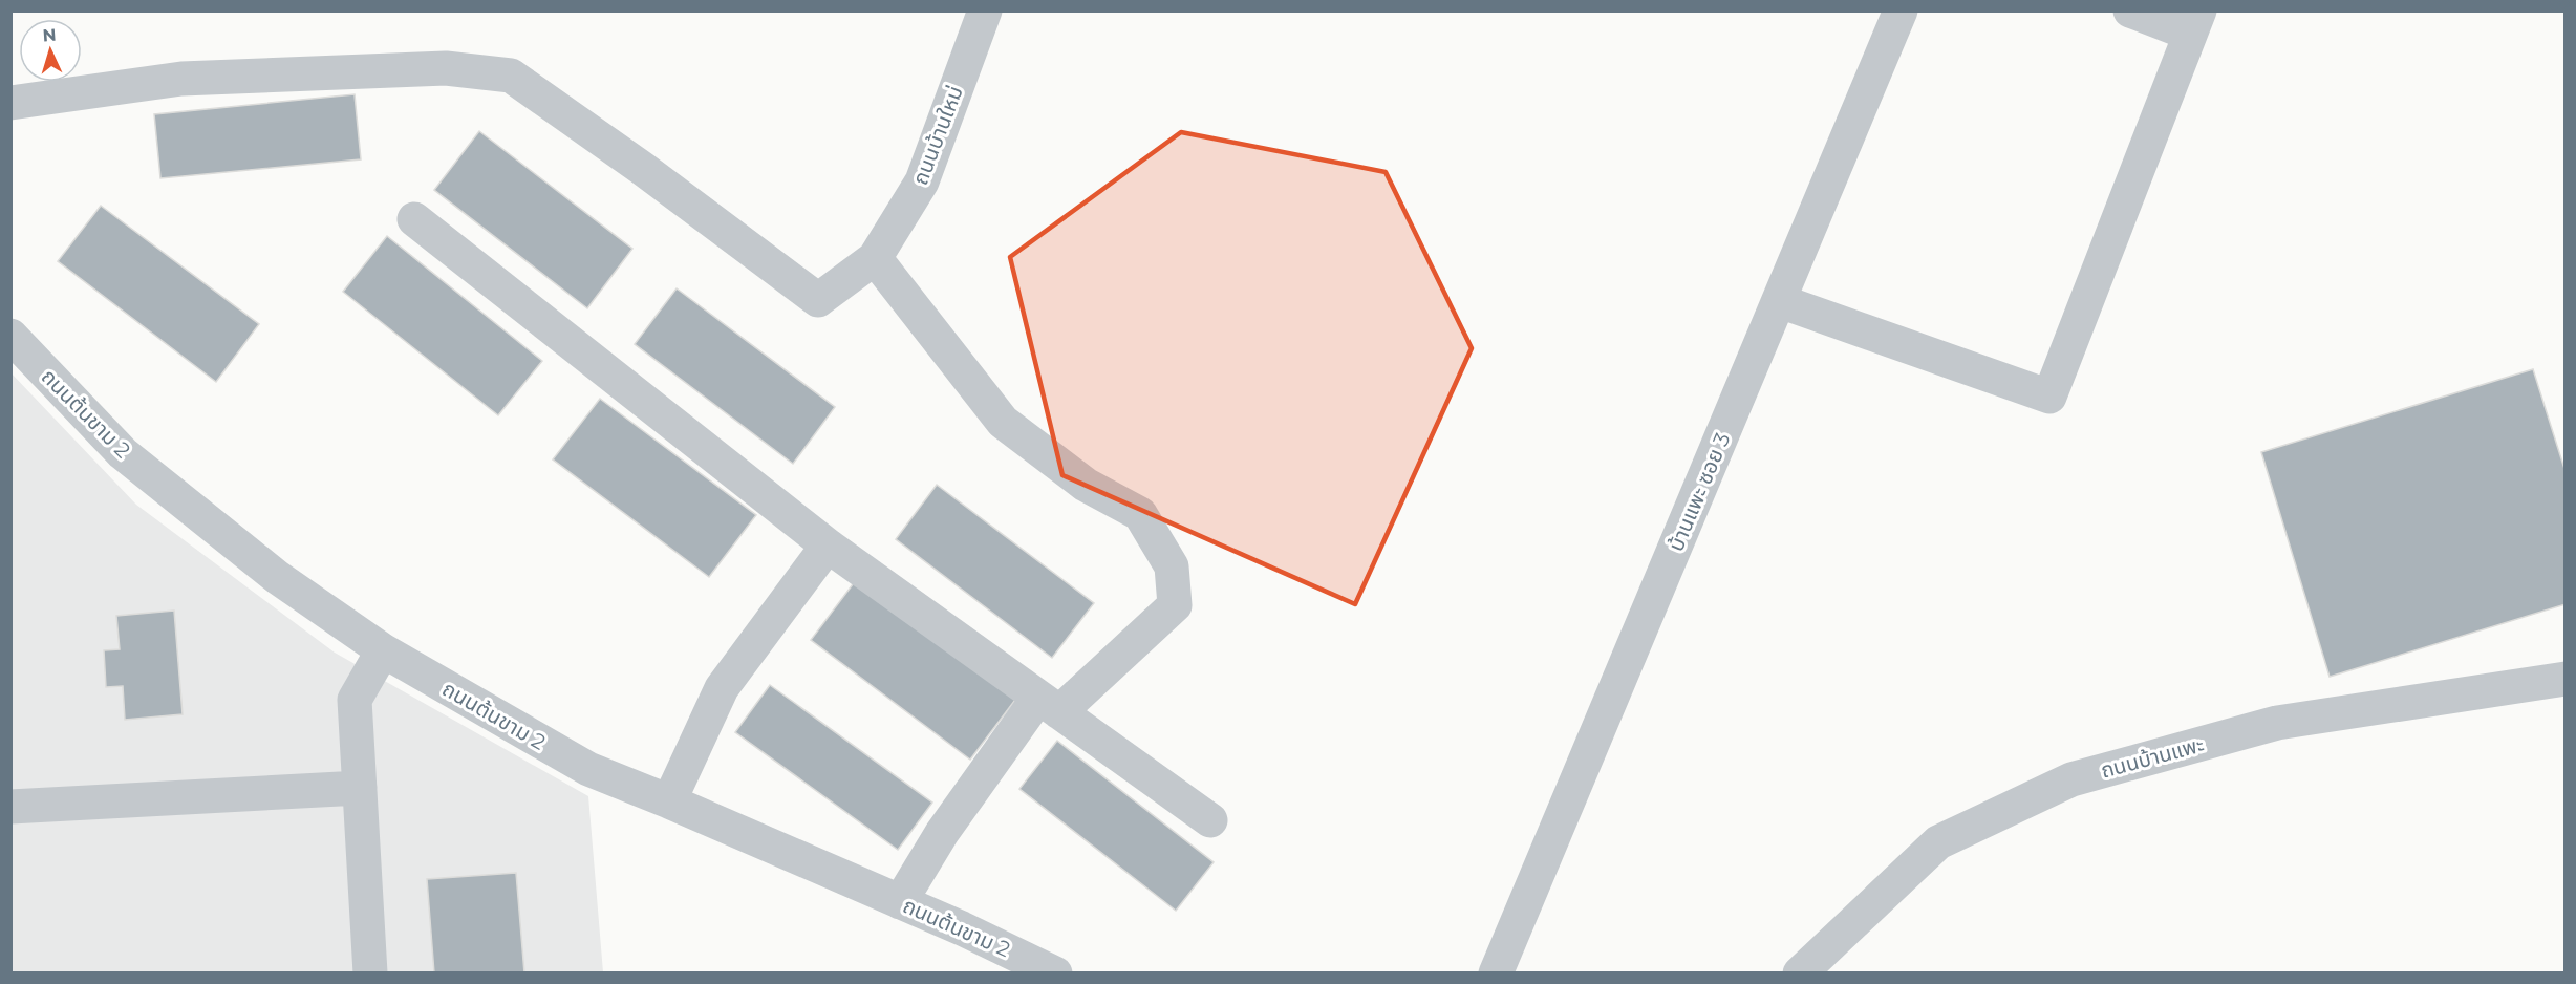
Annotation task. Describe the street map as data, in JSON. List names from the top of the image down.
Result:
{
  "streets": {
    "street": [
      "ถนนบ้านใหม่",
      "ถนนต้นขาม 2",
      "บ้านแพะ ซอย 3",
      "ถนนบ้านแพะ"
    ]
  },
  "north": "top"
}
